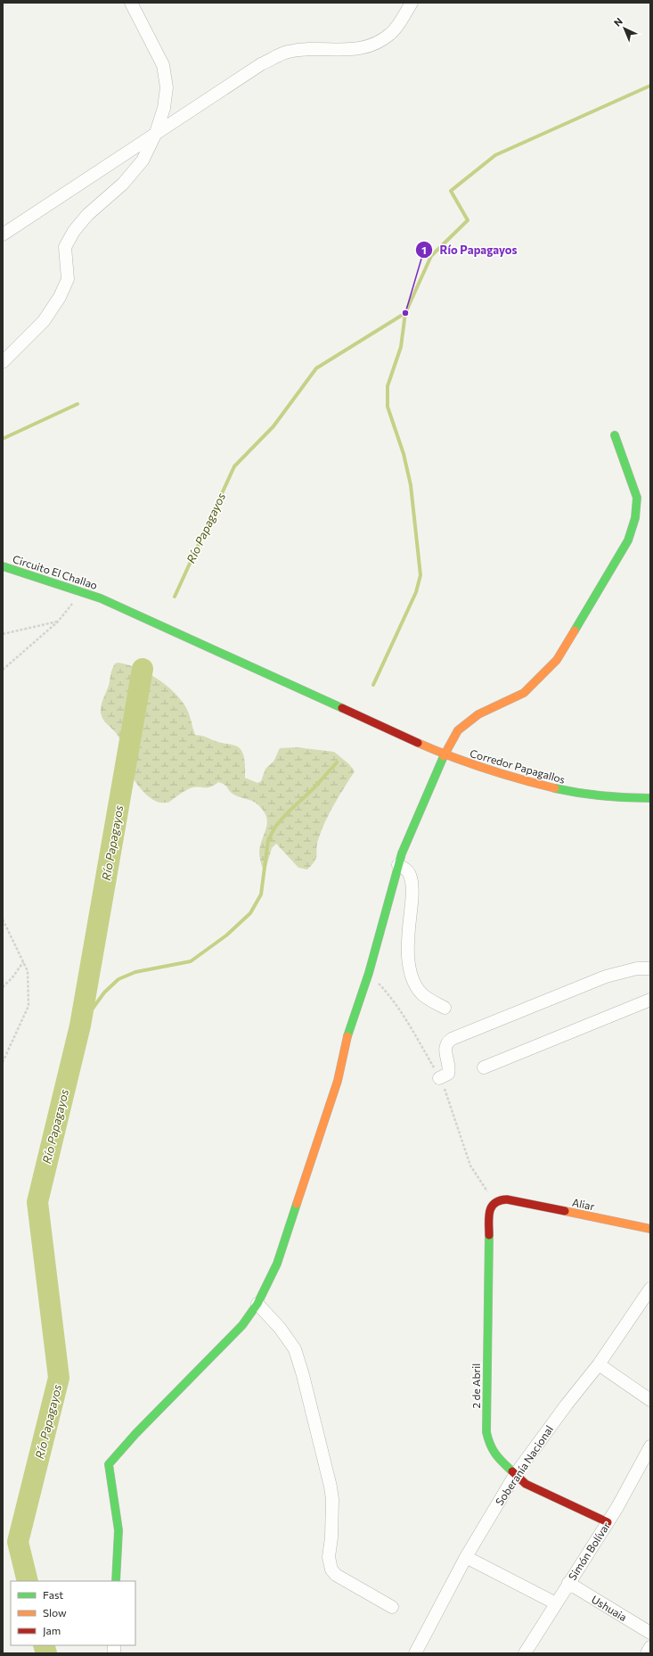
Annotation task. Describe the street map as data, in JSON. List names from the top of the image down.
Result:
{
  "streets": {
    "street": [
      "Circuito El Challao",
      "Corredor Papagallos",
      "Aliar",
      "2 de Abril",
      "Soberanía Nacional",
      "Simón Bolívar",
      "Ushuaia"
    ]
  },
  "crossings": [
    ["Circuito El Challao", "Corredor Papagallos"],
    ["Aliar", "2 de Abril"],
    ["2 de Abril", "Soberanía Nacional"],
    ["2 de Abril", "Simón Bolívar"],
    ["Simón Bolívar", "Ushuaia"]
  ],
  "water": ["Río Papagayos"],
  "places": ["Río Papagayos"],
  "legend": ["Fast", "Slow", "Jam"],
  "north": "top left"
}
